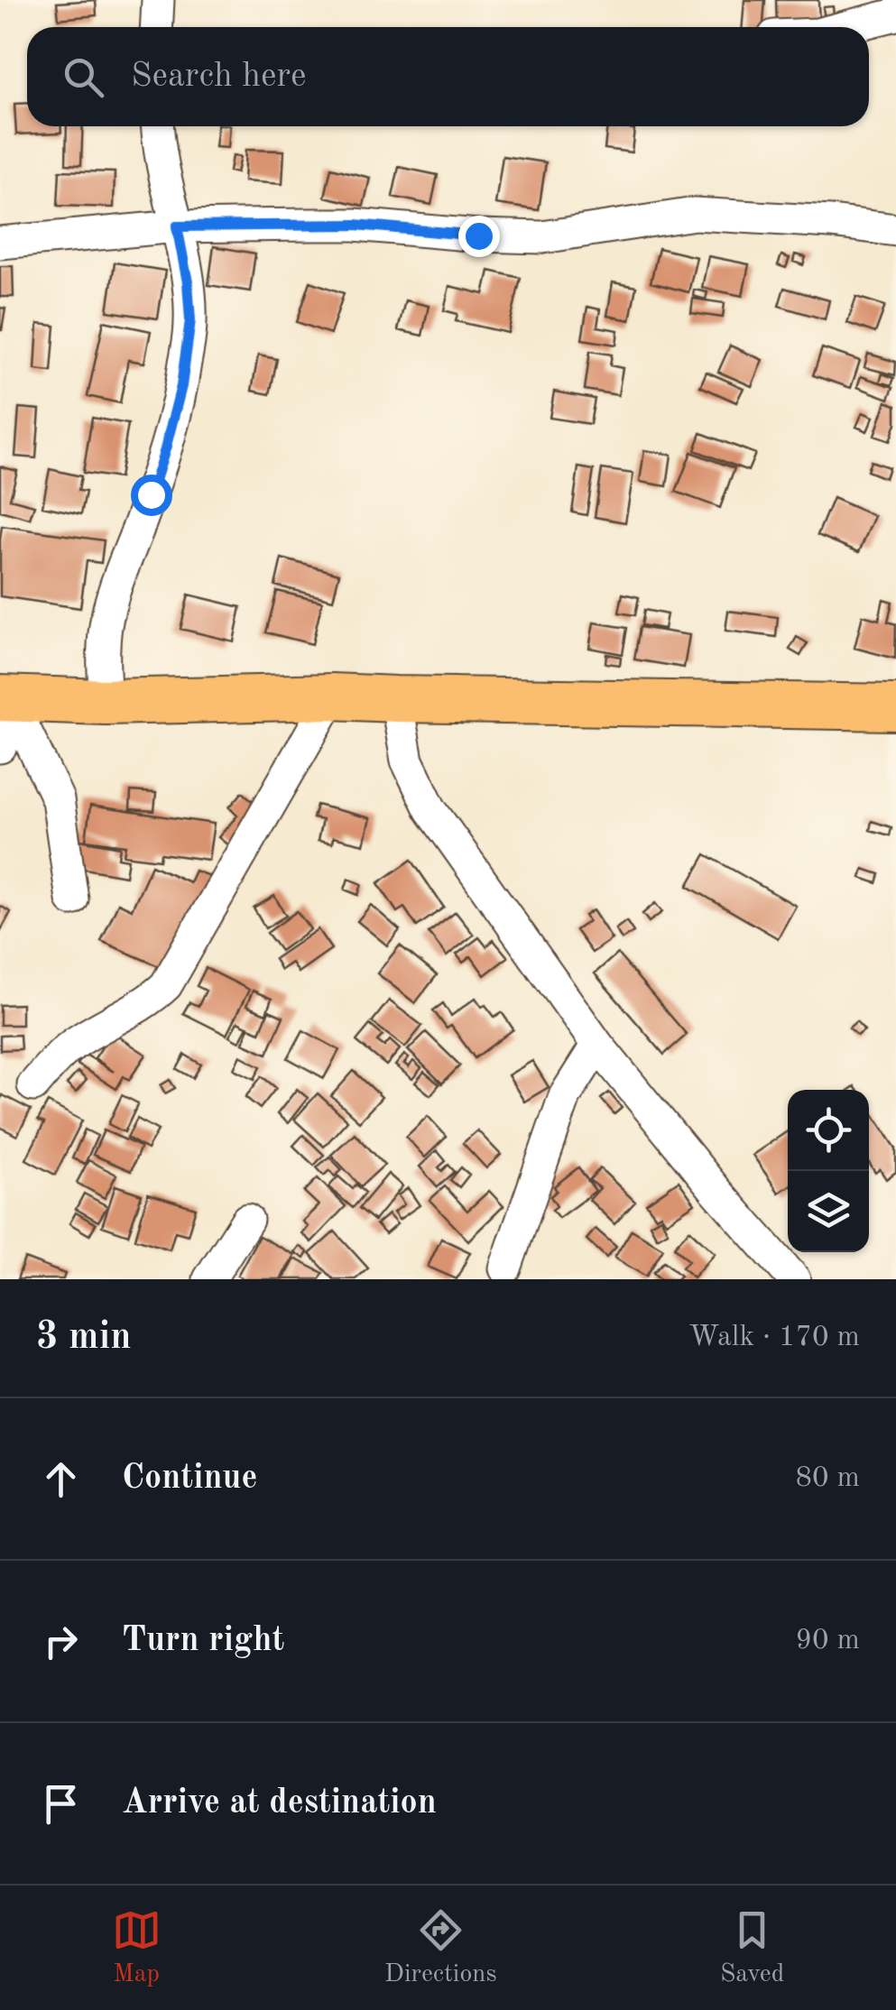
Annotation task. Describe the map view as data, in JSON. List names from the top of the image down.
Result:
{
  "page": {
    "search": "Search here",
    "heading": ["3 min", "Walk · 170 m"],
    "list": [
      ["Continue", "80 m"],
      ["Turn right", "90 m"],
      "Arrive at destination"
    ],
    "nav": ["Map", "Directions", "Saved"]
  }
}
